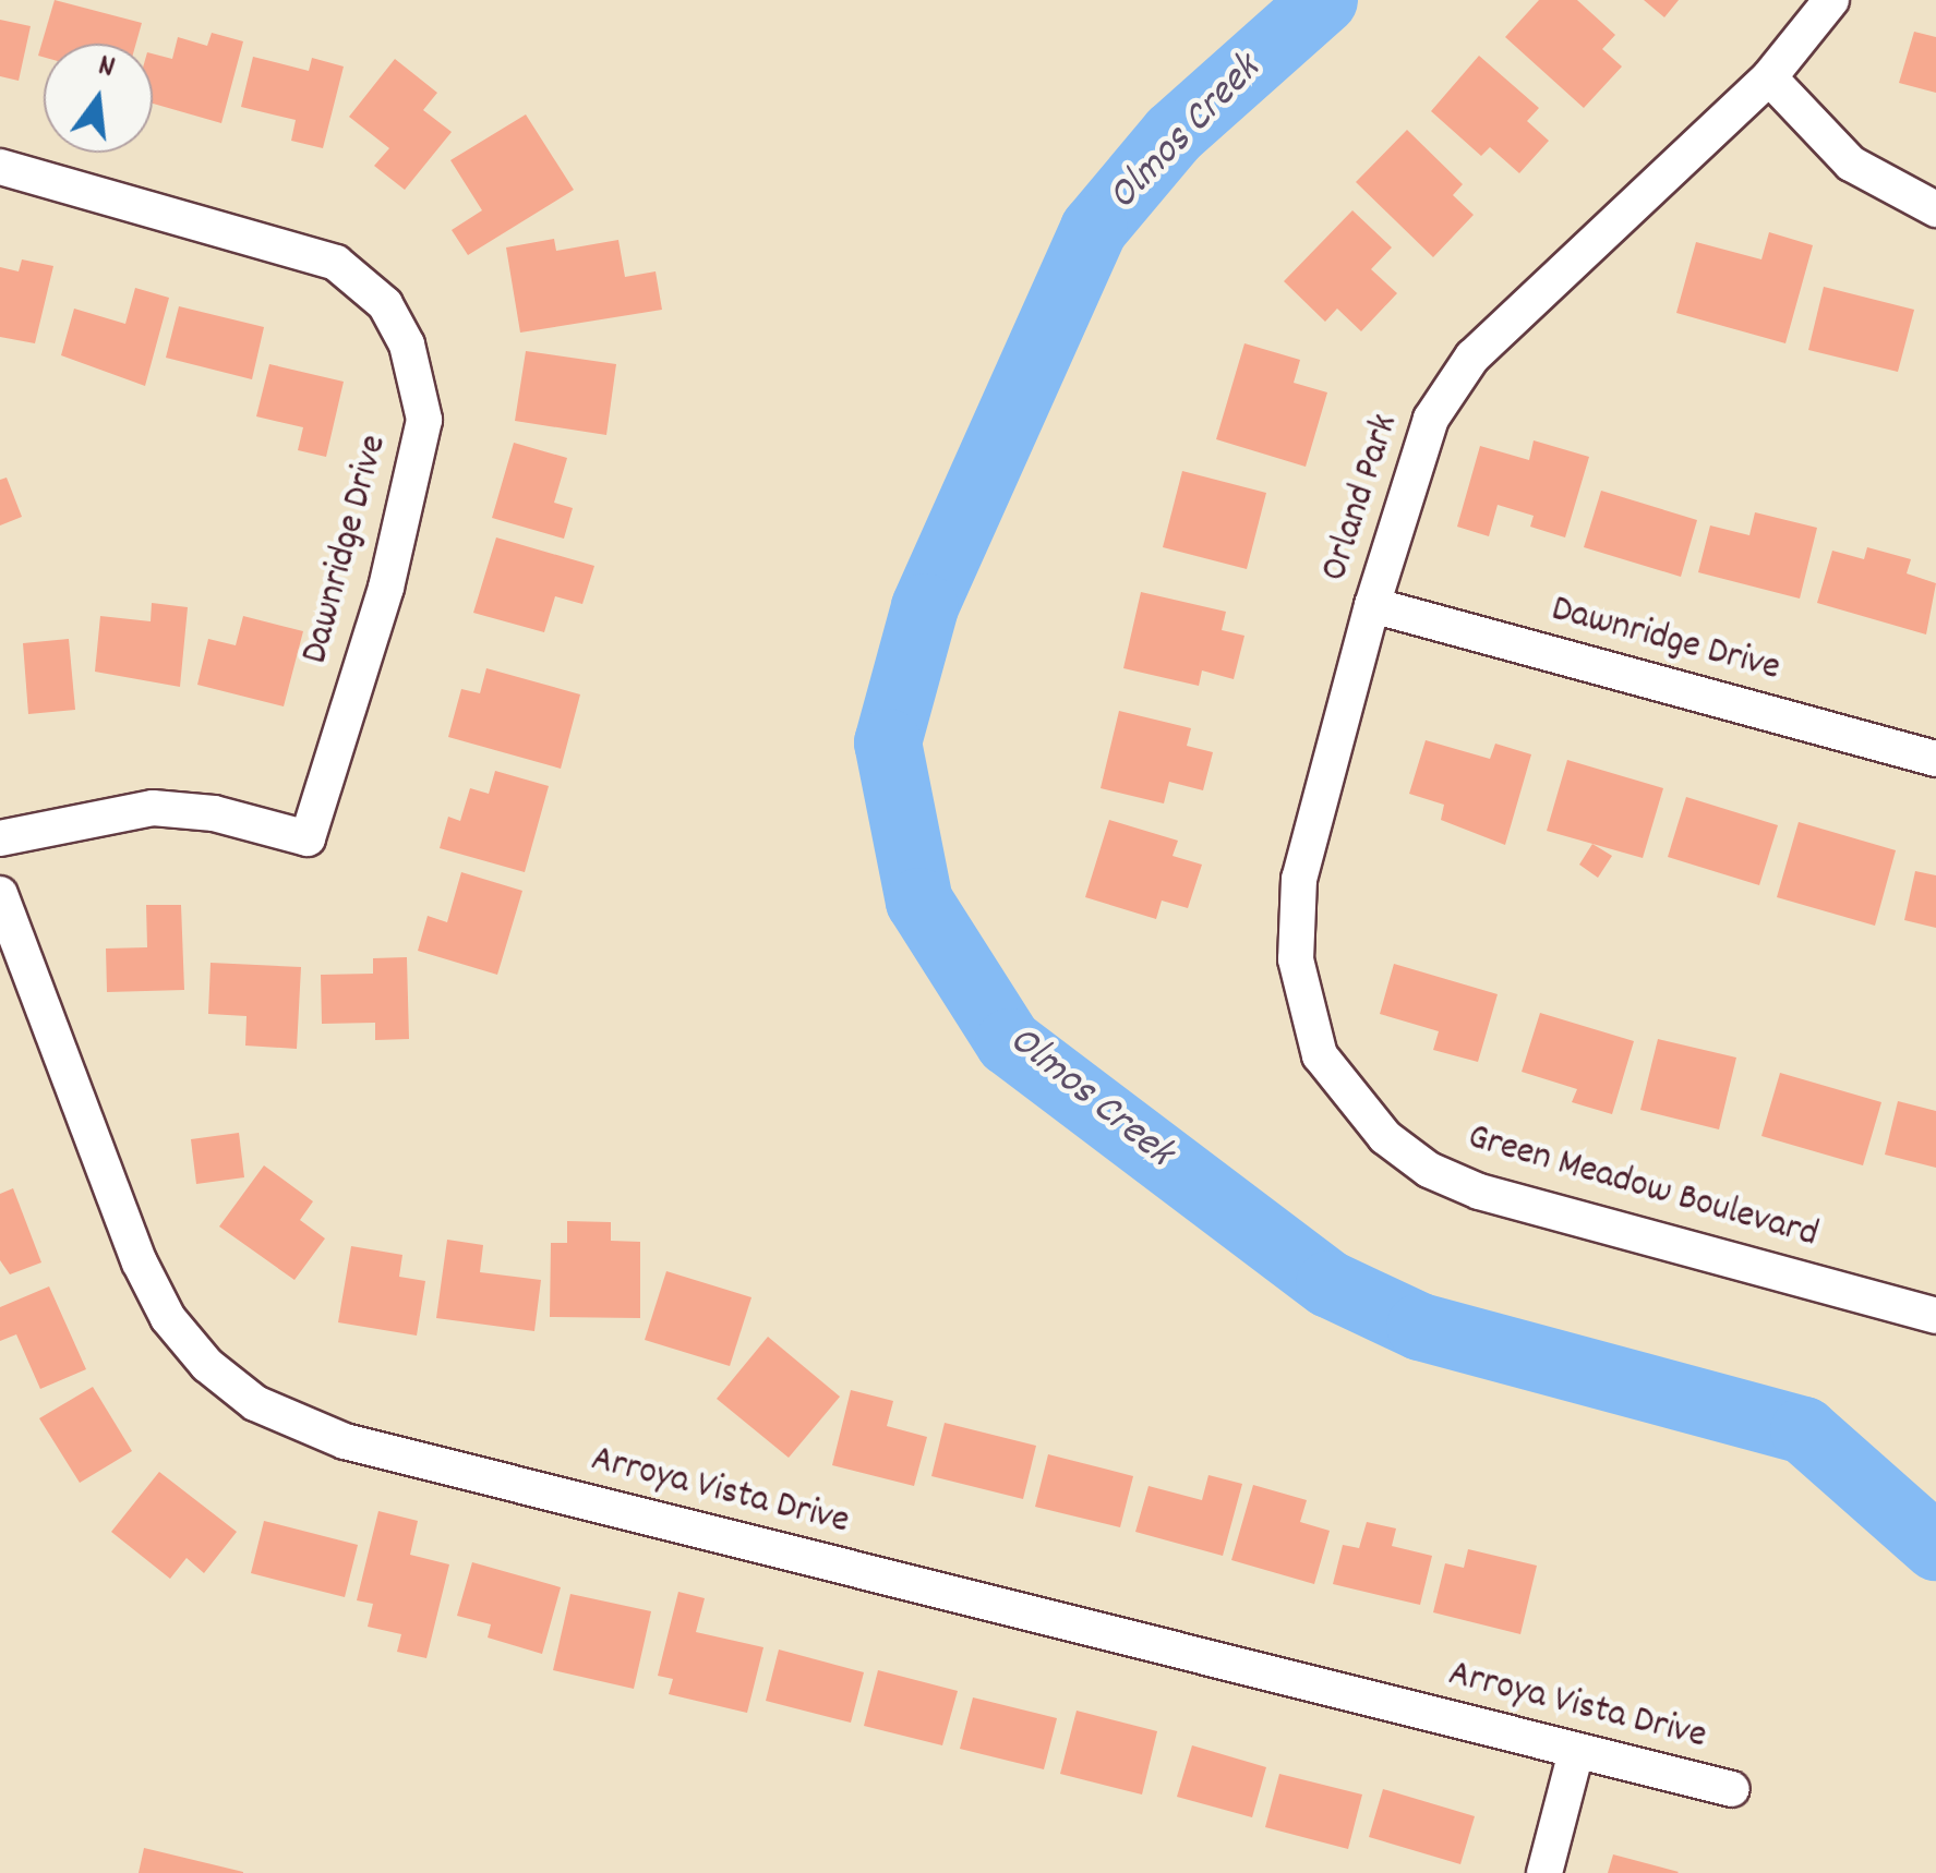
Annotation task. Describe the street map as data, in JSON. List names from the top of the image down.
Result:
{
  "streets": {
    "street": [
      "Orland Park",
      "Dawnridge Drive",
      "Green Meadow Boulevard",
      "Arroya Vista Drive"
    ]
  },
  "crossings": [
    ["Orland Park", "Dawnridge Drive"],
    ["Orland Park", "Green Meadow Boulevard"]
  ],
  "water": ["Olmos Creek"],
  "north": "top"
}
